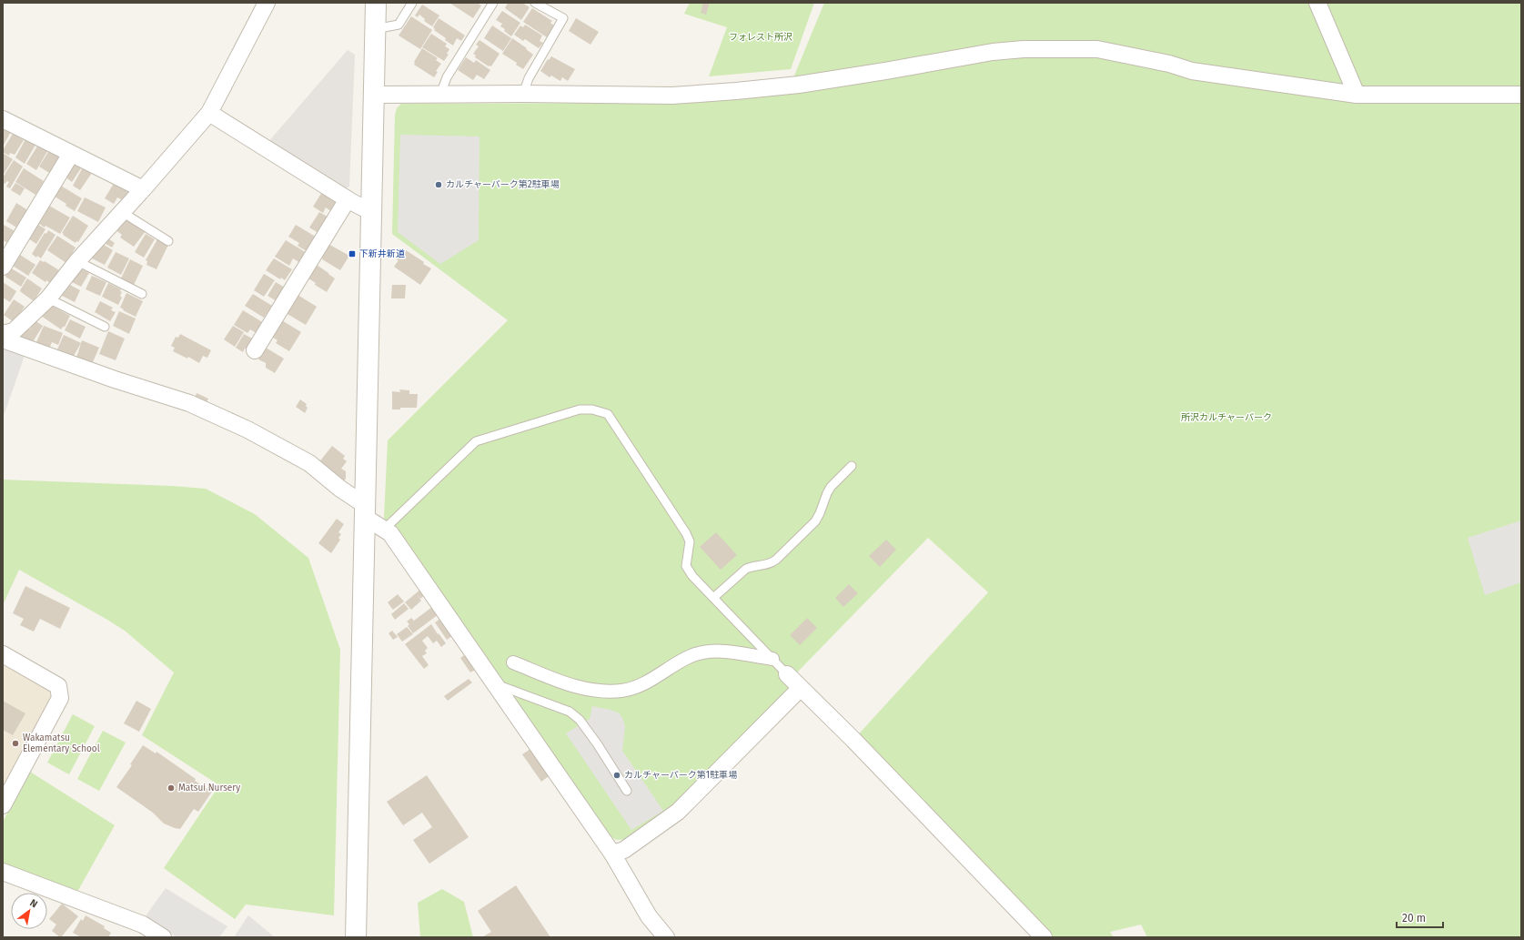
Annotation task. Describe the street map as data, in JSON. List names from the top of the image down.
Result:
{
  "parks": ["フォレスト所沢", "所沢カルチャーパーク"],
  "places": {
    "other": [
      "カルチャーパーク第2駐車場",
      "Wakamatsu Elementary School",
      "カルチャーパーク第1駐車場",
      "Matsui Nursery"
    ],
    "transit": ["下新井新道"]
  },
  "scale_bar": "20 m",
  "north": "top right"
}
